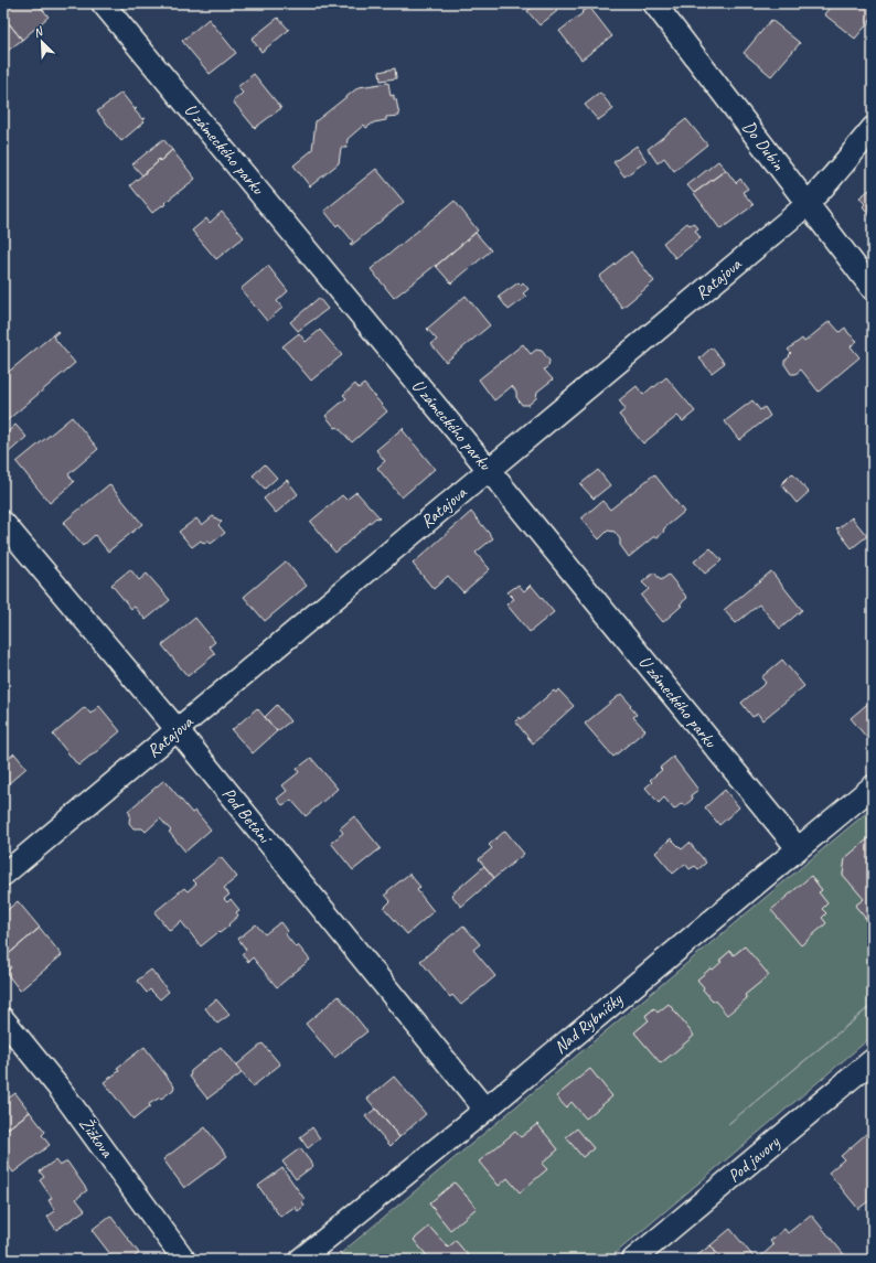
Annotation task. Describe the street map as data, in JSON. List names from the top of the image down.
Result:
{
  "streets": {
    "street": [
      "Do Dubin",
      "U zámeckého parku",
      "Ratajova",
      "Pod Betání",
      "Nad Rybníčky",
      "Žižkova",
      "Pod javory"
    ]
  },
  "crossings": [
    ["Do Dubin", "Ratajova"],
    ["U zámeckého parku", "Ratajova"],
    ["U zámeckého parku", "Nad Rybníčky"],
    ["Ratajova", "Pod Betání"],
    ["Pod Betání", "Nad Rybníčky"]
  ],
  "north": "top left"
}
